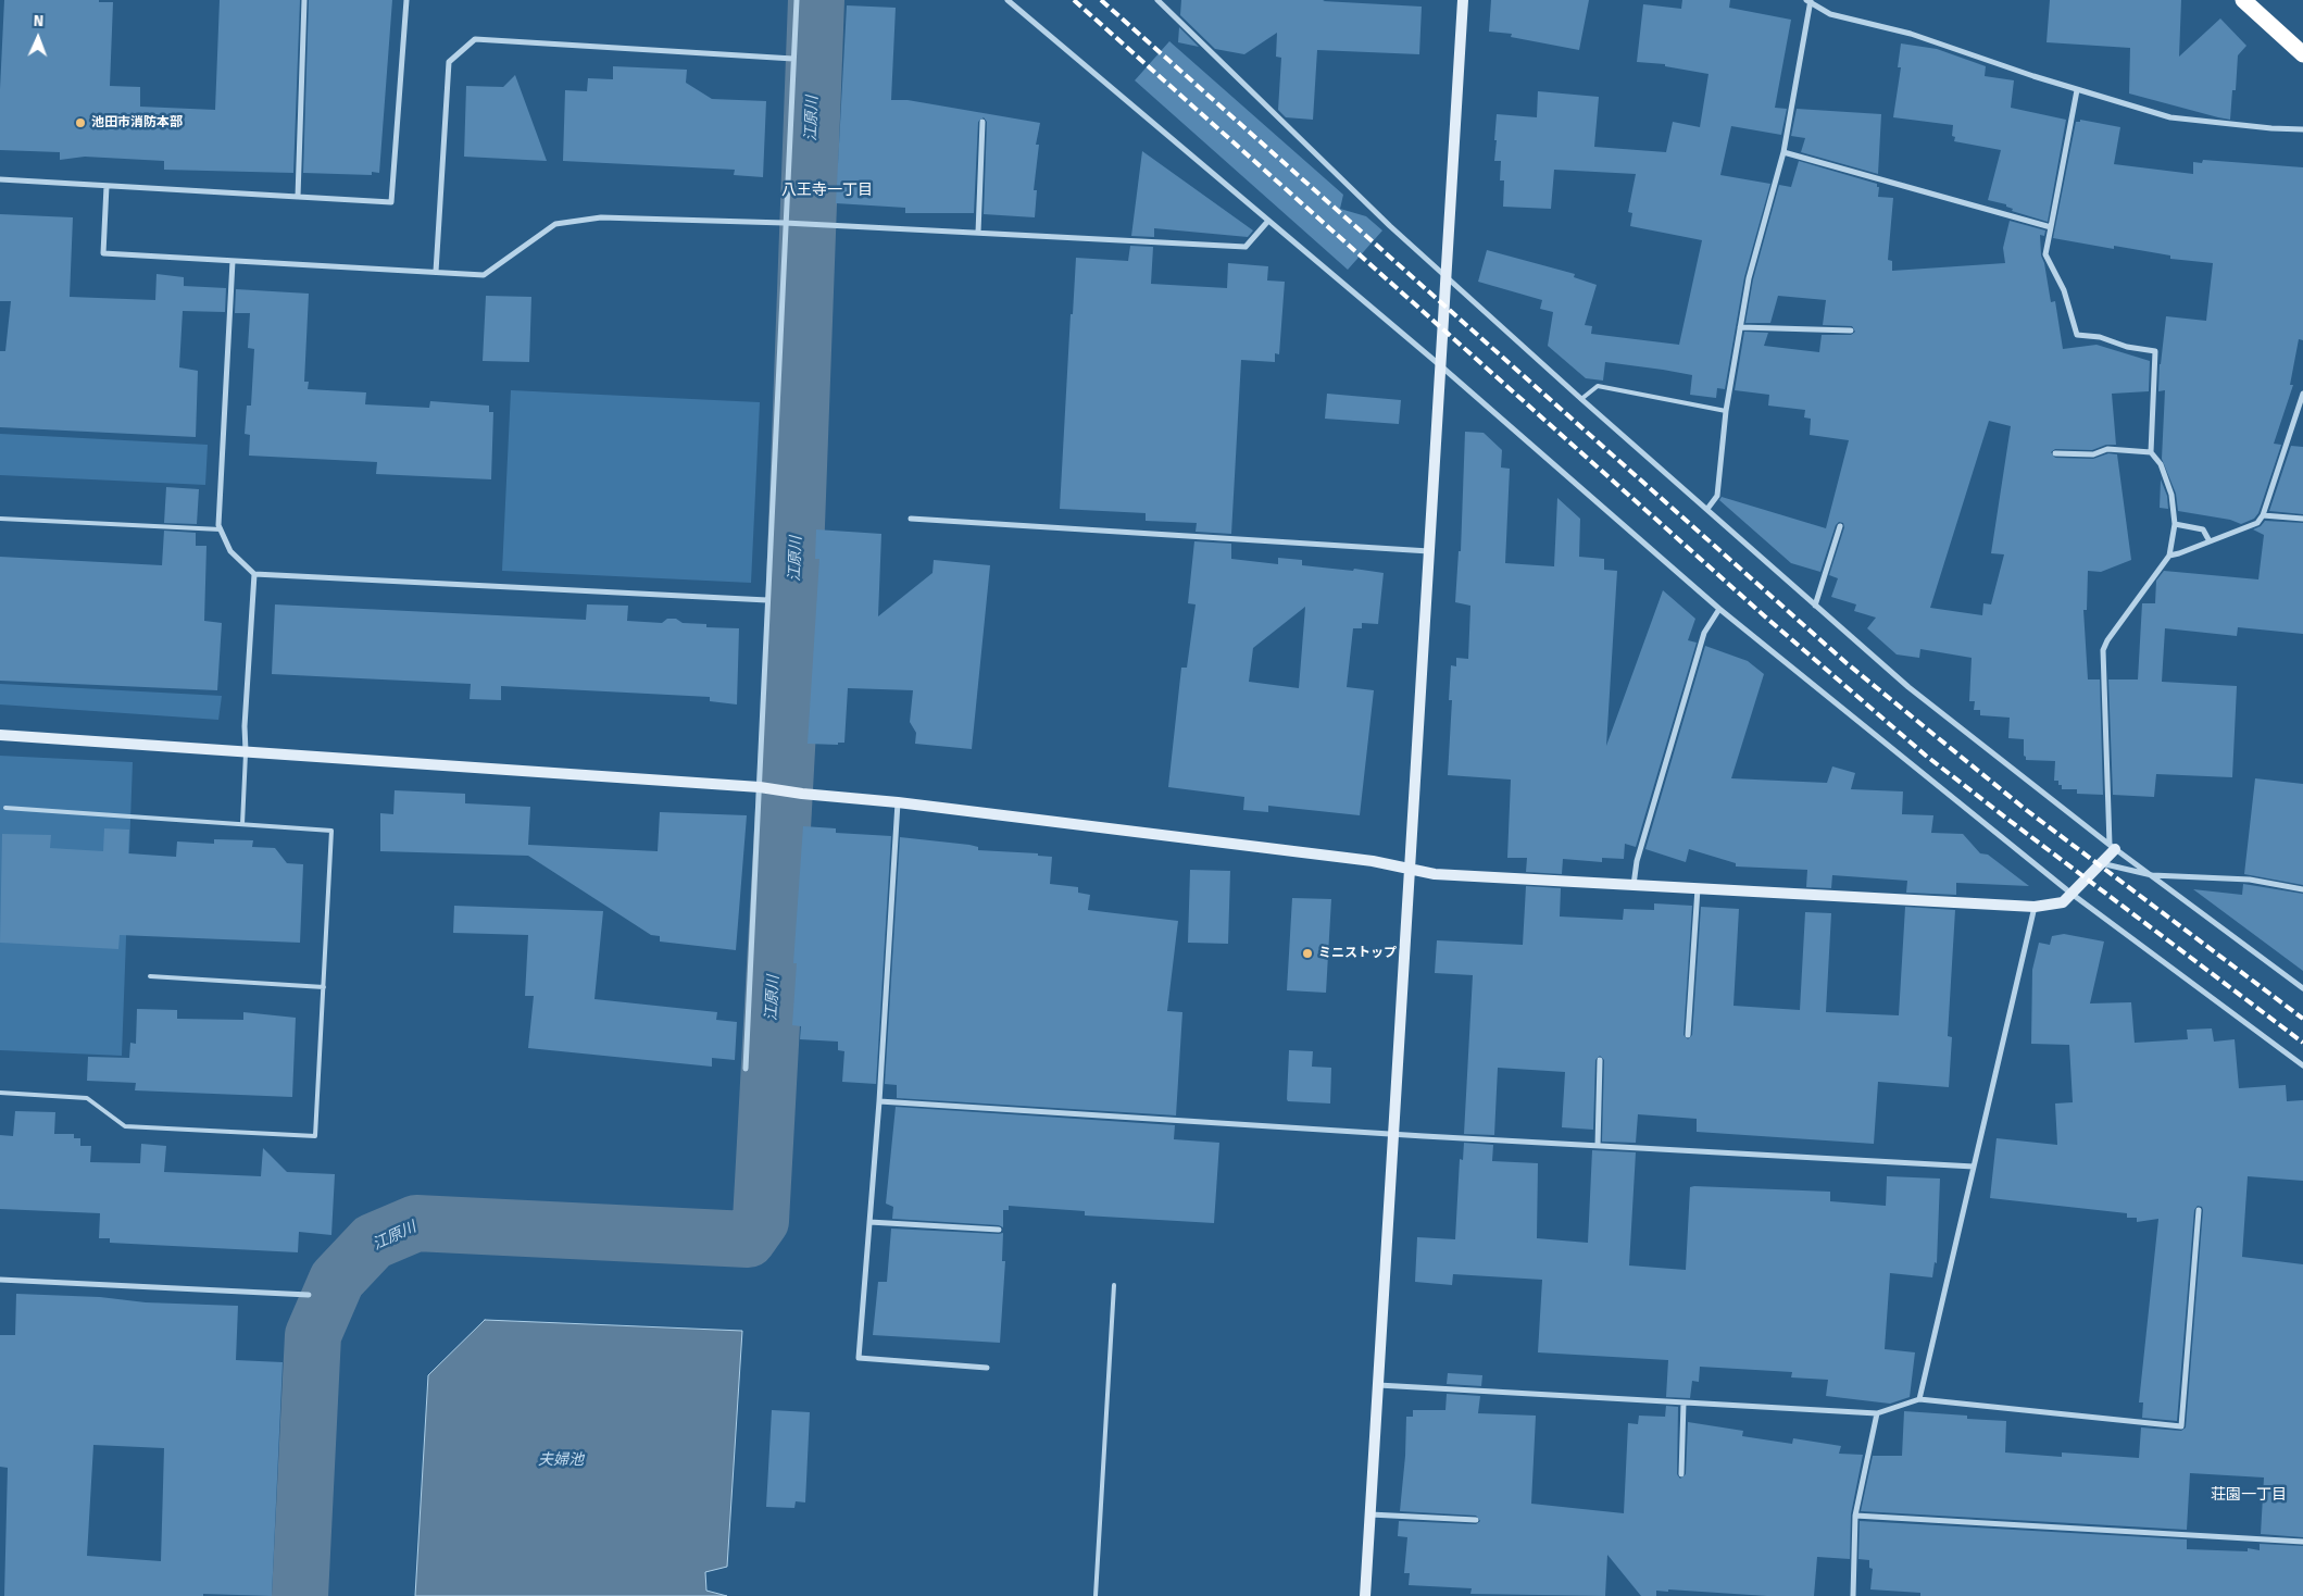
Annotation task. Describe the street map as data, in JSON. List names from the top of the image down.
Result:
{
  "districts": ["八王寺一丁目", "荘園一丁目"],
  "water": ["江原川", "夫婦池"],
  "places": ["池田市消防本部", "ミニストップ"],
  "north": "top"
}
